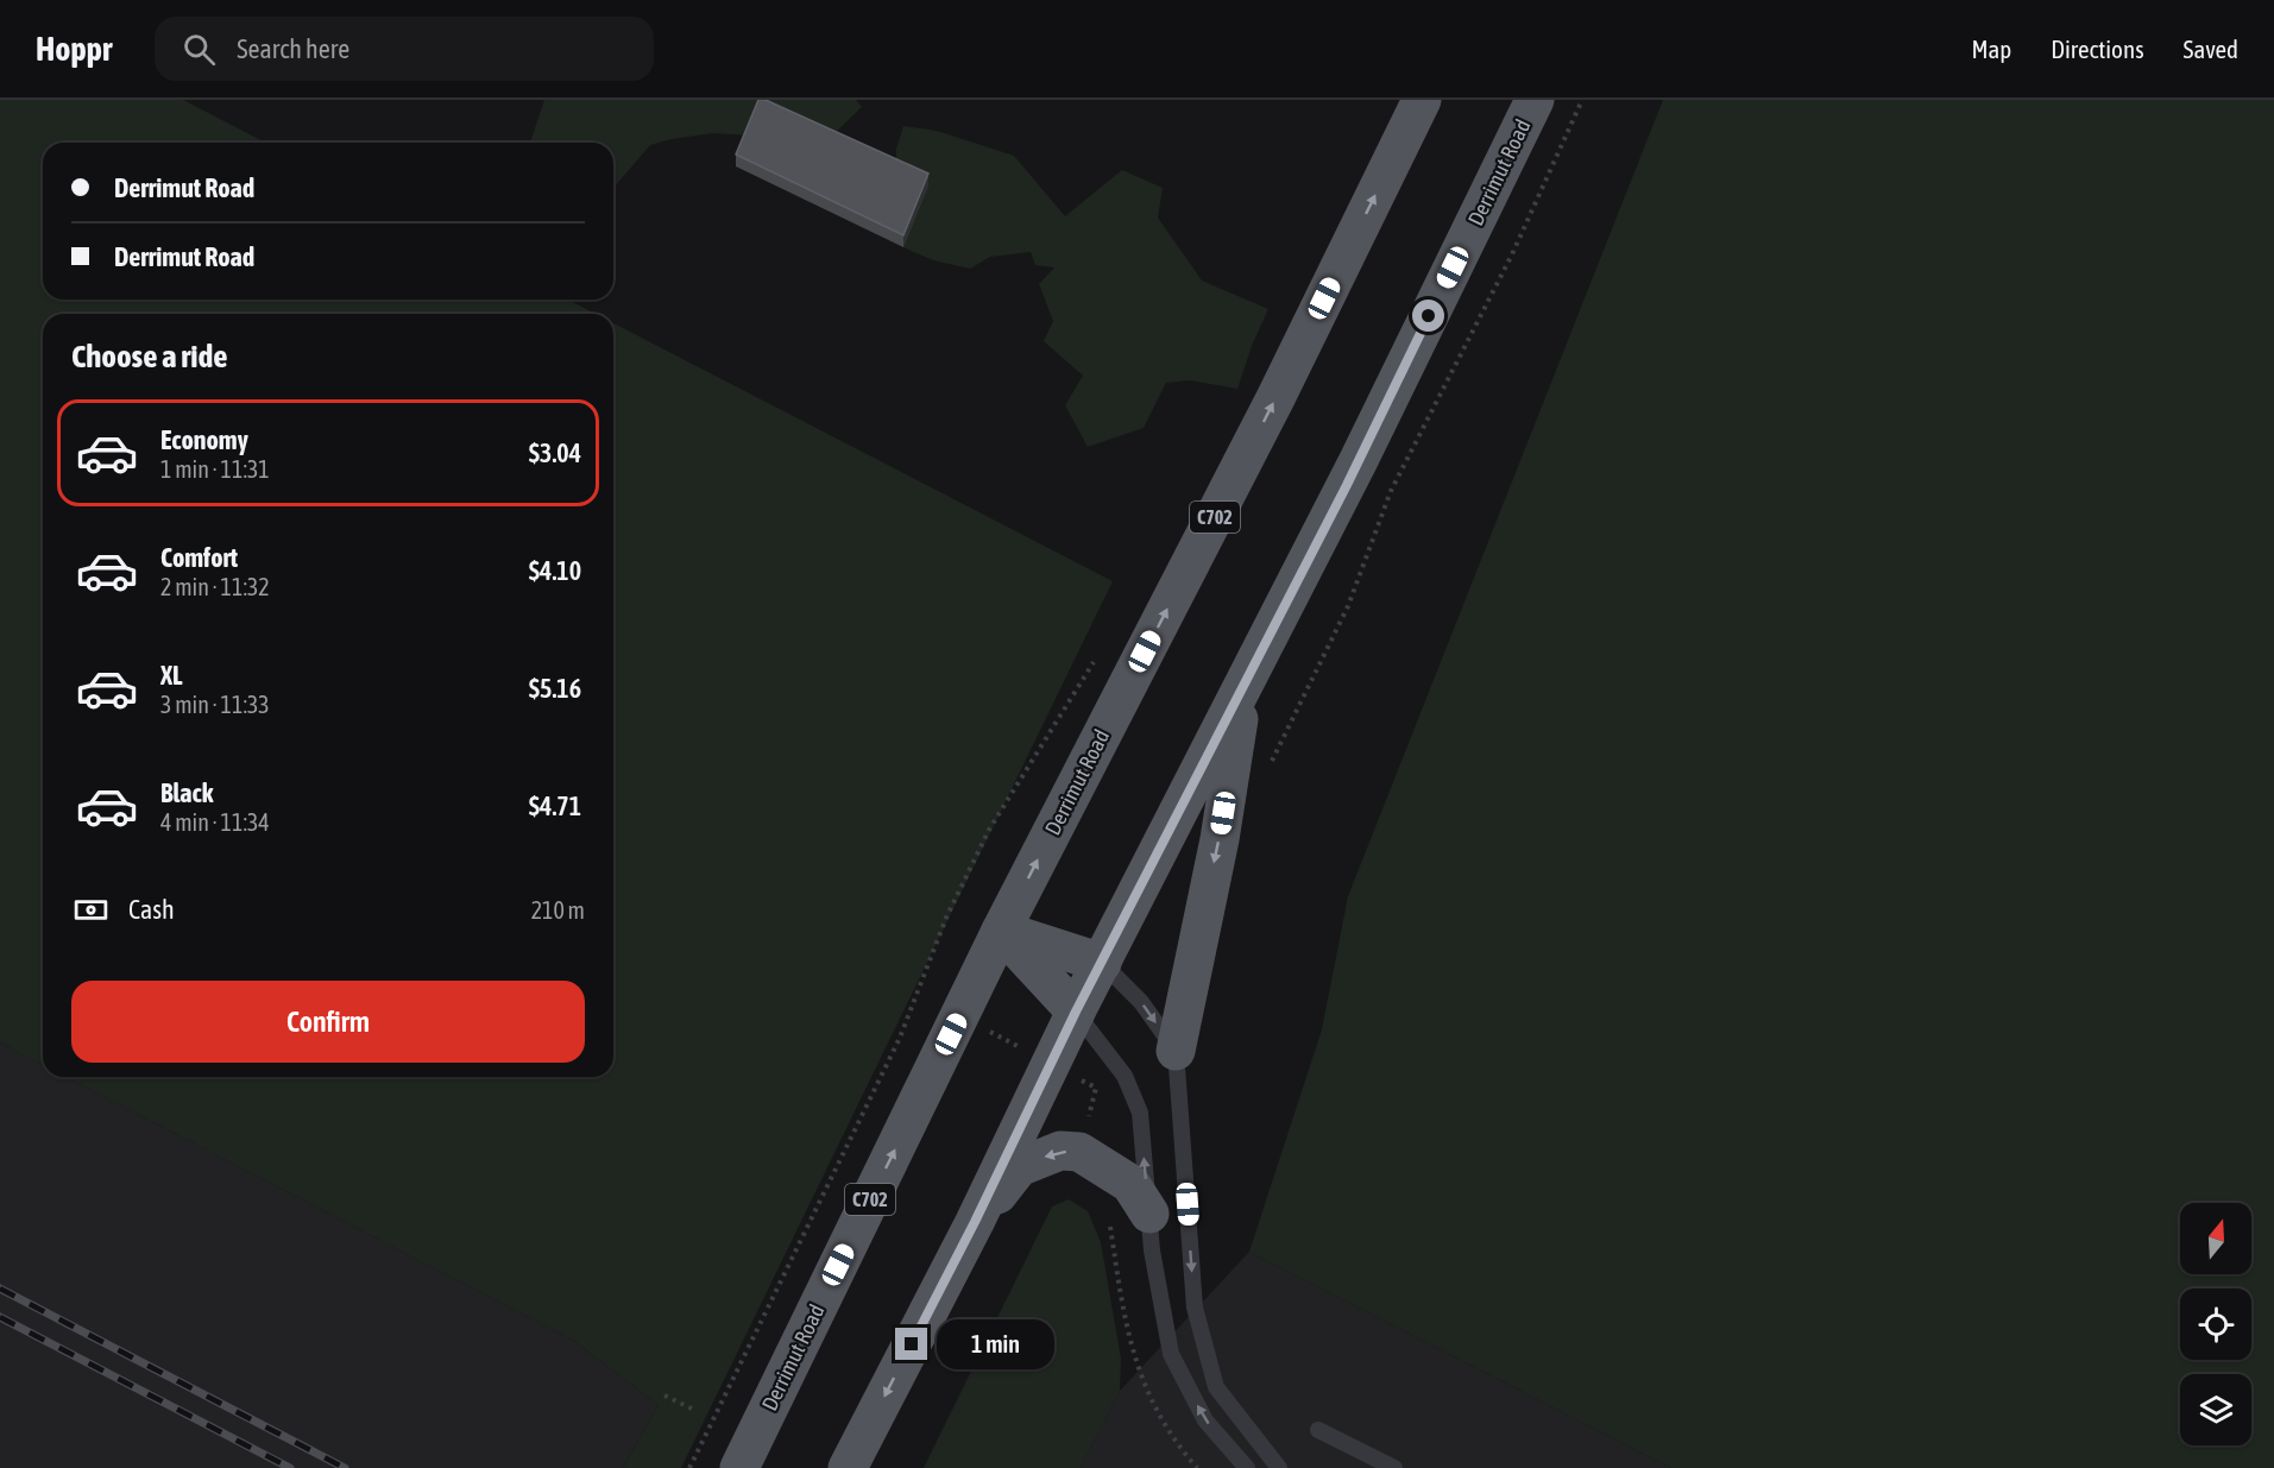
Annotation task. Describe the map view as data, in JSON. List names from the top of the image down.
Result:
{
  "streets": {
    "main road": ["Derrimut Road", "C702"]
  },
  "north": "top",
  "page": {
    "header": "Hoppr",
    "search": "Search here",
    "nav": ["Map", "Directions", "Saved"],
    "banner": ["Derrimut Road", "Derrimut Road"],
    "heading": "Choose a ride",
    "list": [
      {
        "name": "Economy",
        "note": "1 min · 11:31",
        "value": "$3.04"
      },
      {
        "name": "Comfort",
        "note": "2 min · 11:32",
        "value": "$4.10"
      },
      {
        "name": "XL",
        "note": "3 min · 11:33",
        "value": "$5.16"
      },
      {
        "name": "Black",
        "note": "4 min · 11:34",
        "value": "$4.71"
      }
    ],
    "pay": ["Cash", "210 m"],
    "buttons": "Confirm",
    "bubble": "1 min"
  }
}
